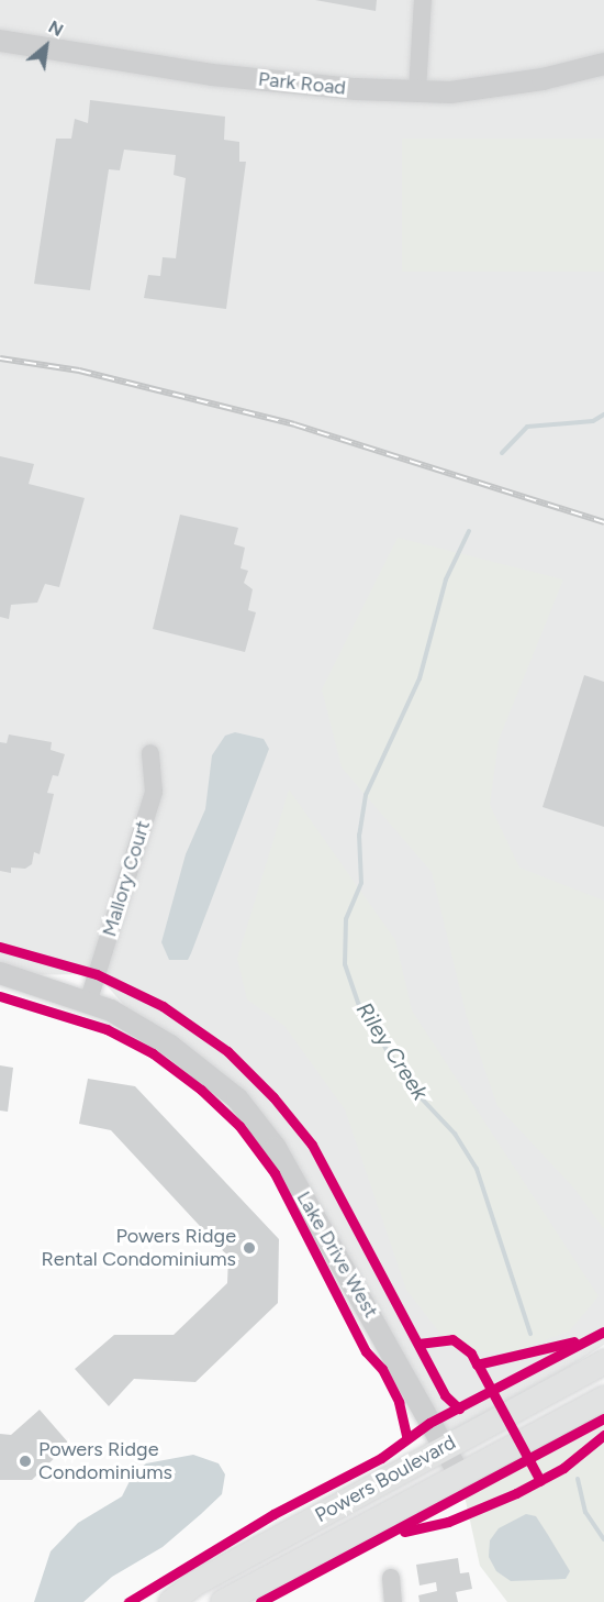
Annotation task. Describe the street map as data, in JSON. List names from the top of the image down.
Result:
{
  "streets": {
    "main road": ["Powers Boulevard"],
    "street": ["Park Road", "Mallory Court", "Lake Drive West"]
  },
  "crossings": [
    ["Mallory Court", "Lake Drive West"],
    ["Lake Drive West", "Powers Boulevard"]
  ],
  "water": ["Riley Creek"],
  "places": ["Powers Ridge Rental Condominiums", "Powers Ridge Condominiums"],
  "north": "top right"
}
